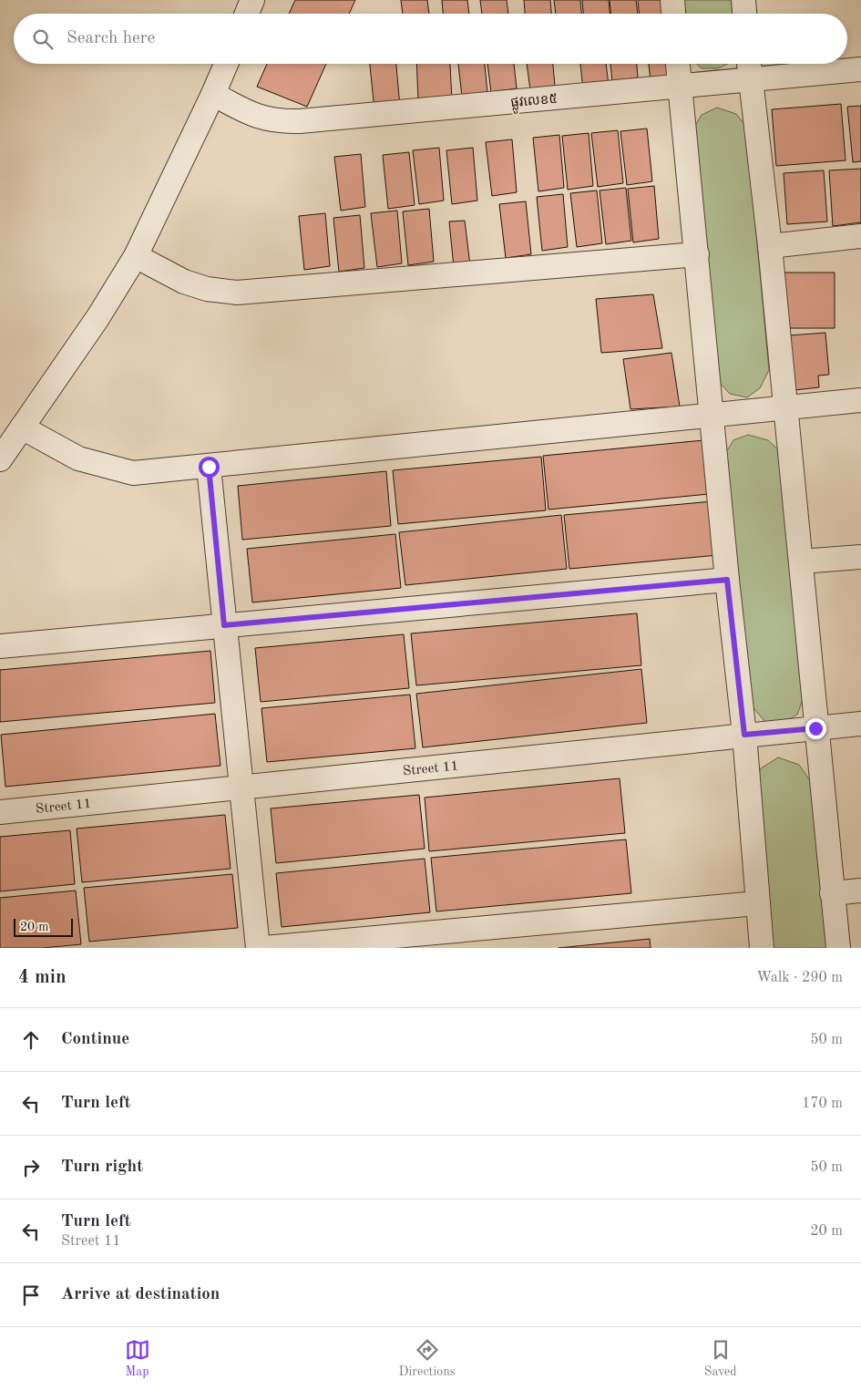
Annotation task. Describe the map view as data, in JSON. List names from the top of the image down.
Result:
{
  "streets": {
    "street": ["ផ្លូវលេខ៥", "Street 11"]
  },
  "scale_bar": "20 m",
  "page": {
    "search": "Search here",
    "scale": "20 m",
    "heading": ["4 min", "Walk · 290 m"],
    "list": [
      ["Continue", "50 m"],
      ["Turn left", "170 m"],
      ["Turn right", "50 m"],
      ["Turn left", "Street 11", "20 m"],
      "Arrive at destination"
    ],
    "nav": ["Map", "Directions", "Saved"]
  }
}
